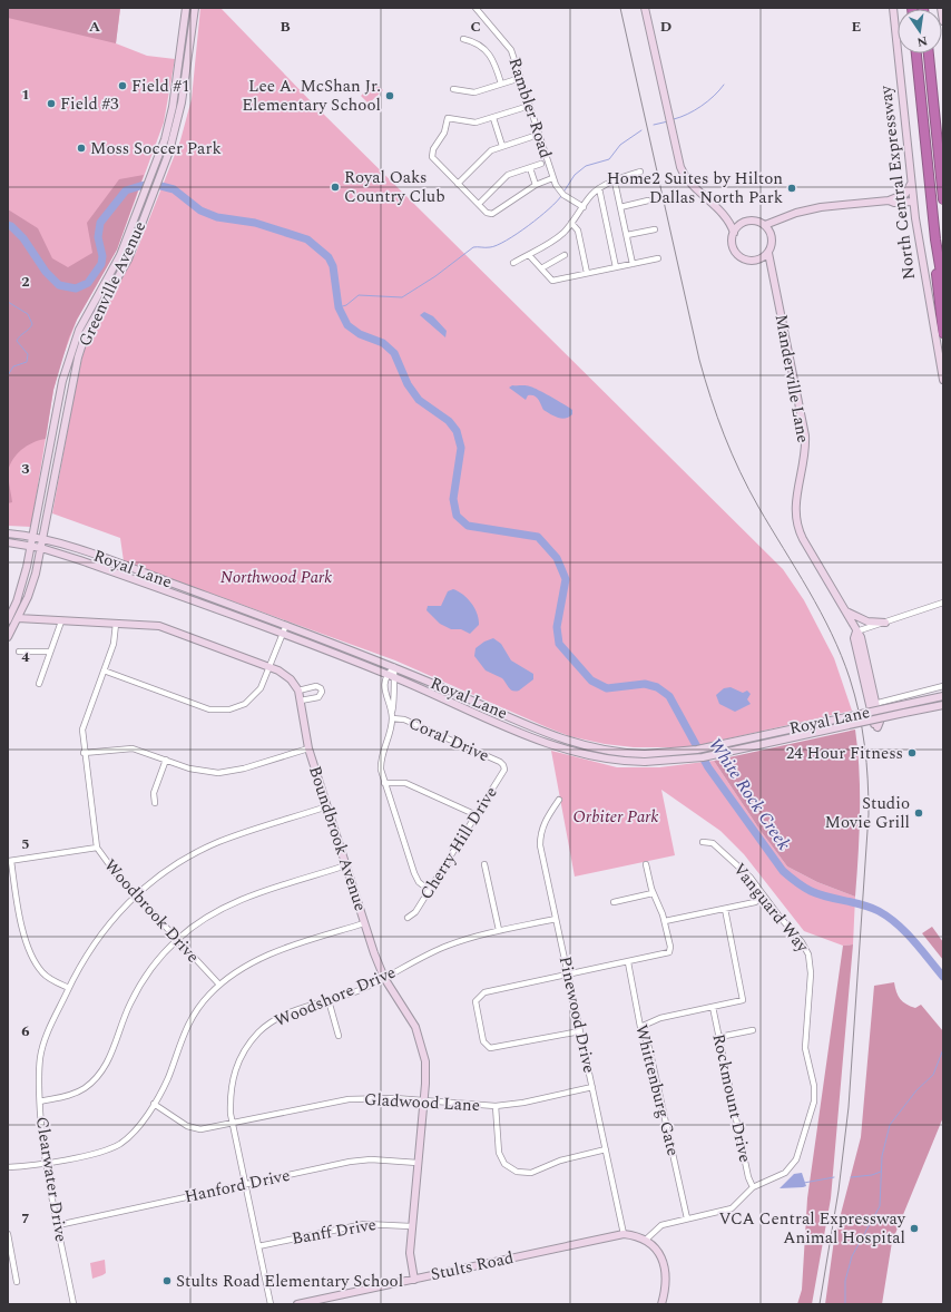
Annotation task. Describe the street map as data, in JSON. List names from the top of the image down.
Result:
{
  "streets": {
    "highway": ["North Central Expressway"],
    "main road": [
      "Greenville Avenue",
      "Manderville Lane",
      "Royal Lane",
      "Boundbrook Avenue",
      "Stults Road"
    ],
    "street": [
      "Rambler Road",
      "Coral Drive",
      "Cherry Hill Drive",
      "Vanguard Way",
      "Woodbrook Drive",
      "Woodshore Drive",
      "Pinewood Drive",
      "Whittenburg Gate",
      "Rockmount Drive",
      "Gladwood Lane",
      "Clearwater Drive",
      "Hanford Drive",
      "Banff Drive"
    ]
  },
  "crossings": [
    ["Greenville Avenue", "Royal Lane"],
    ["Greenville Avenue", "Boundbrook Avenue"],
    ["Coral Drive", "Cherry Hill Drive"],
    ["Boundbrook Avenue", "Woodbrook Drive"],
    ["Boundbrook Avenue", "Woodshore Drive"],
    ["Boundbrook Avenue", "Gladwood Lane"],
    ["Boundbrook Avenue", "Clearwater Drive"],
    ["Boundbrook Avenue", "Hanford Drive"],
    ["Boundbrook Avenue", "Banff Drive"],
    ["Boundbrook Avenue", "Stults Road"],
    ["Vanguard Way", "Whittenburg Gate"],
    ["Vanguard Way", "Rockmount Drive"],
    ["Vanguard Way", "Stults Road"],
    ["Woodbrook Drive", "Clearwater Drive"],
    ["Woodshore Drive", "Pinewood Drive"],
    ["Woodshore Drive", "Gladwood Lane"],
    ["Woodshore Drive", "Hanford Drive"],
    ["Woodshore Drive", "Banff Drive"],
    ["Pinewood Drive", "Gladwood Lane"],
    ["Pinewood Drive", "Stults Road"],
    ["Clearwater Drive", "Hanford Drive"]
  ],
  "water": ["White Rock Creek"],
  "parks": ["Northwood Park", "Orbiter Park"],
  "places": [
    "Field #1",
    "Lee A. McShan Jr. Elementary School",
    "Field #3",
    "Moss Soccer Park",
    "Royal Oaks Country Club",
    "Home2 Suites by Hilton Dallas North Park",
    "24 Hour Fitness",
    "Studio Movie Grill",
    "VCA Central Expressway Animal Hospital",
    "Stults Road Elementary School"
  ],
  "north": "bottom",
  "grid": {
    "columns": [
      "A",
      "B",
      "C",
      "D",
      "E"
    ],
    "rows": [
      "1",
      "2",
      "3",
      "4",
      "5",
      "6",
      "7"
    ]
  }
}
